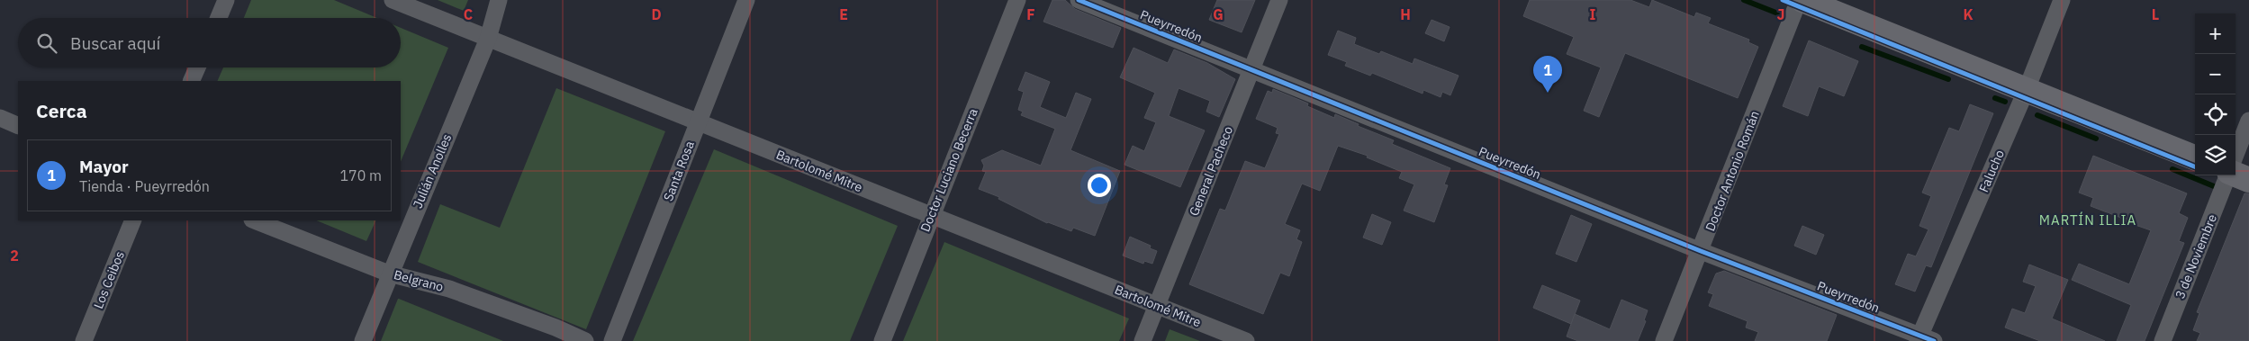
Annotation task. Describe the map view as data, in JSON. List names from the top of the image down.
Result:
{
  "streets": {
    "street": [
      "Pueyrredón",
      "Doctor Luciano Becerra",
      "Julián Anolles",
      "Santa Rosa",
      "Bartolomé Mitre",
      "General Pacheco",
      "Doctor Antonio Román",
      "Falucho",
      "3 de Noviembre",
      "Los Ceibos",
      "Belgrano"
    ]
  },
  "crossings": [
    ["Pueyrredón", "General Pacheco"],
    ["Pueyrredón", "Doctor Antonio Román"],
    ["Pueyrredón", "Falucho"],
    ["Doctor Luciano Becerra", "Bartolomé Mitre"],
    ["Julián Anolles", "Bartolomé Mitre"],
    ["Julián Anolles", "Belgrano"],
    ["Santa Rosa", "Bartolomé Mitre"],
    ["Bartolomé Mitre", "General Pacheco"]
  ],
  "districts": ["MARTÍN ILLIA"],
  "page": {
    "map_buttons": ["+", "−"],
    "search": "Buscar aquí",
    "pins": "1",
    "heading": "Cerca",
    "list": [
      {
        "mark": "1",
        "name": "Mayor",
        "note": "Tienda · Pueyrredón",
        "value": "170 m"
      }
    ]
  },
  "grid": {
    "columns": [
      "C",
      "D",
      "E",
      "F",
      "G",
      "H",
      "I",
      "J",
      "K",
      "L"
    ],
    "rows": ["2"]
  }
}
